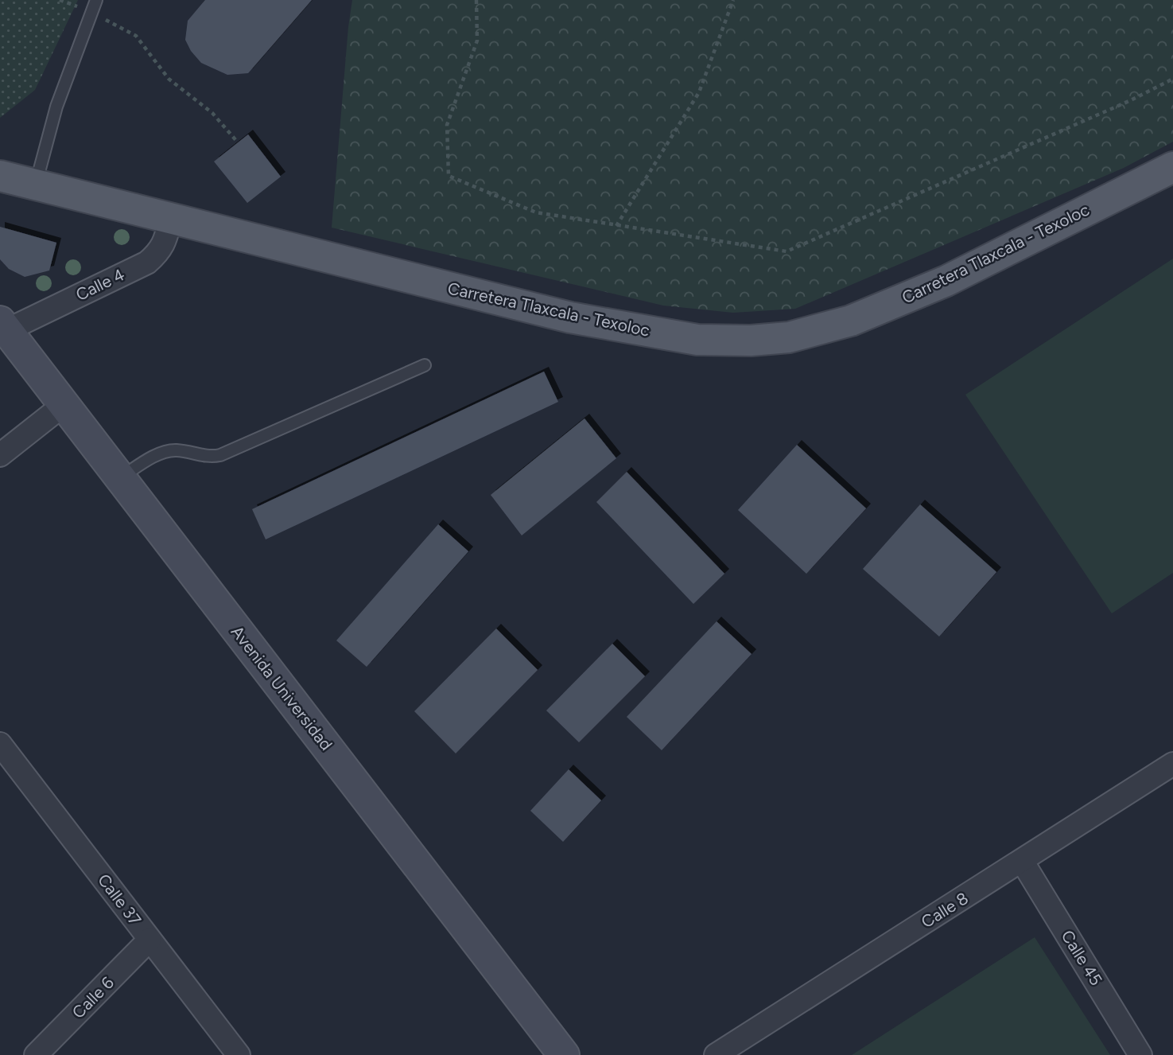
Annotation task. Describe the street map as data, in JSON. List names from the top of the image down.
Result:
{
  "streets": {
    "main road": ["Carretera Tlaxcala - Texoloc"],
    "street": [
      "Calle 4",
      "Avenida Universidad",
      "Calle 37",
      "Calle 8",
      "Calle 45",
      "Calle 6"
    ]
  },
  "crossings": [
    ["Carretera Tlaxcala - Texoloc", "Calle 4"],
    ["Calle 4", "Avenida Universidad"],
    ["Calle 37", "Calle 6"],
    ["Calle 8", "Calle 45"]
  ]
}
